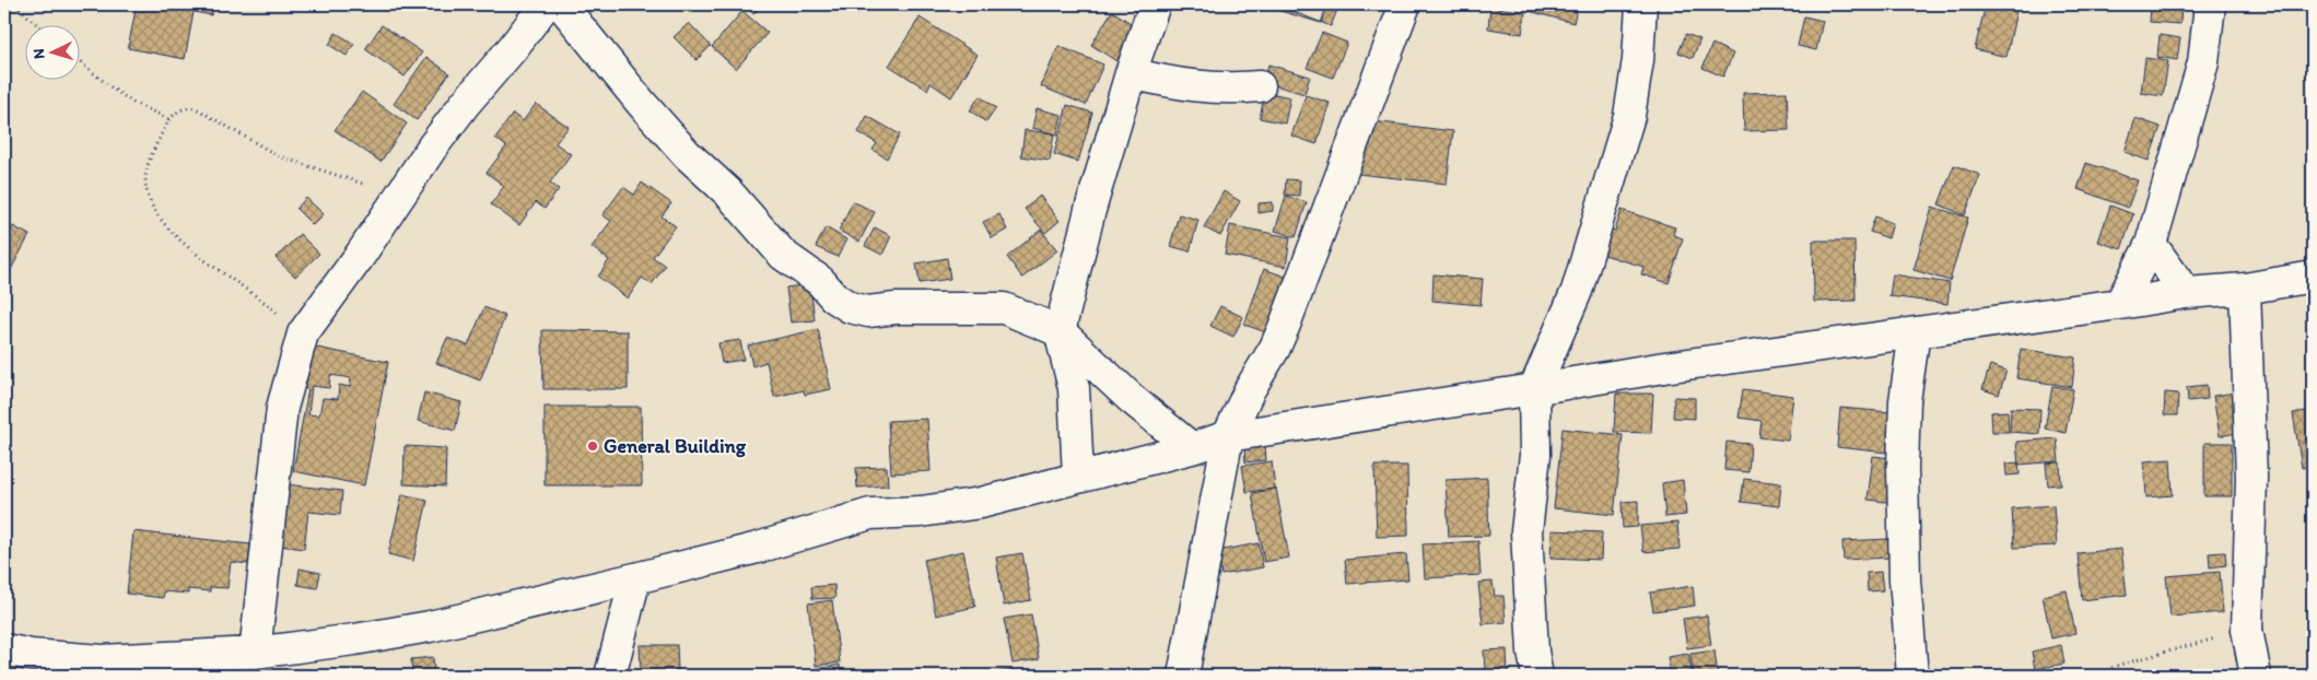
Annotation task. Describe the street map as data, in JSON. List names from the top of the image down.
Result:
{
  "places": ["General Building"],
  "north": "left"
}
